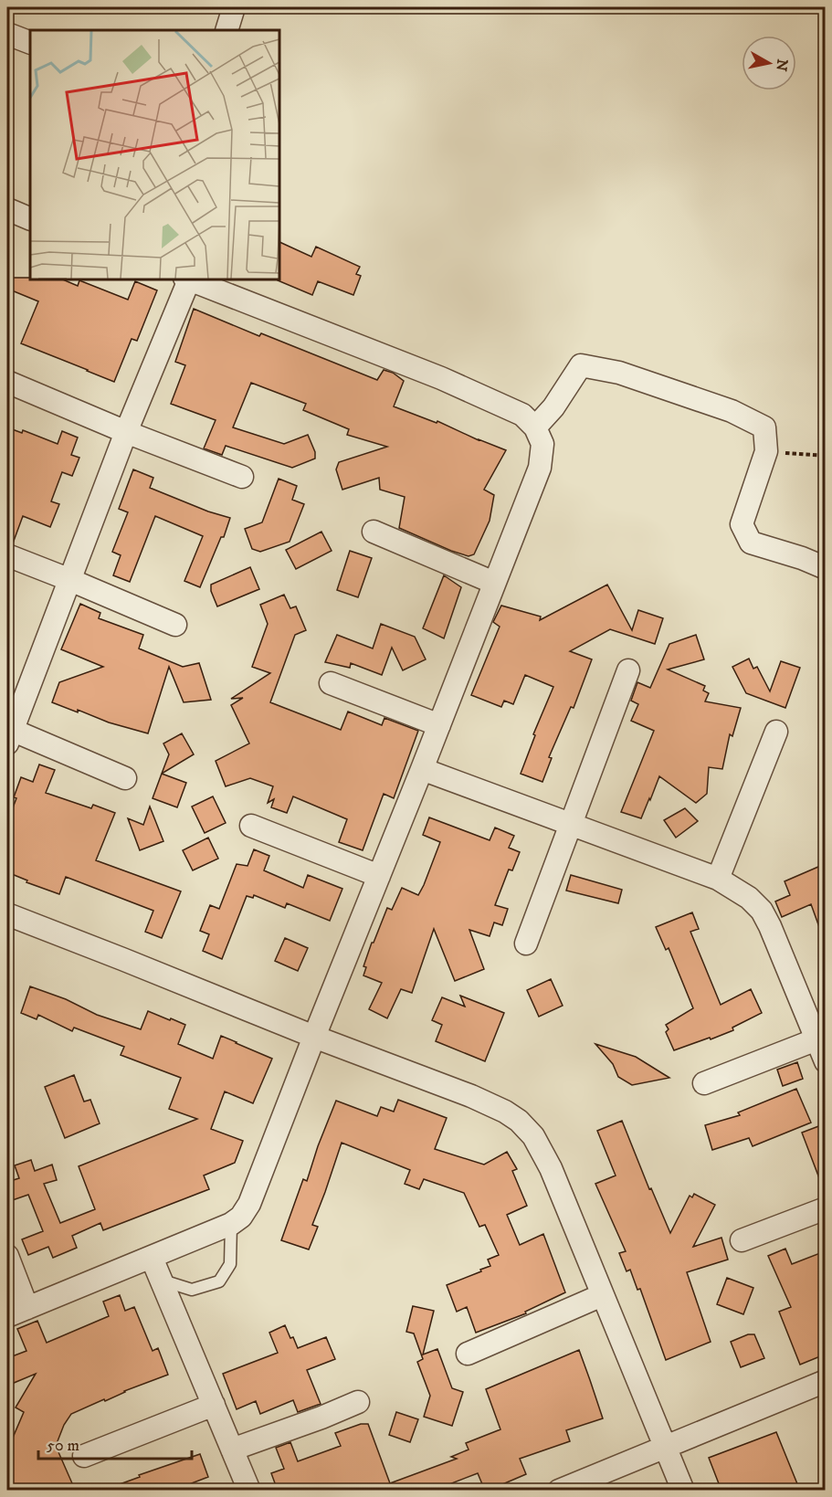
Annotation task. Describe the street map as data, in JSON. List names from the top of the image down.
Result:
{
  "scale_bar": "50 m",
  "north": "right"
}
